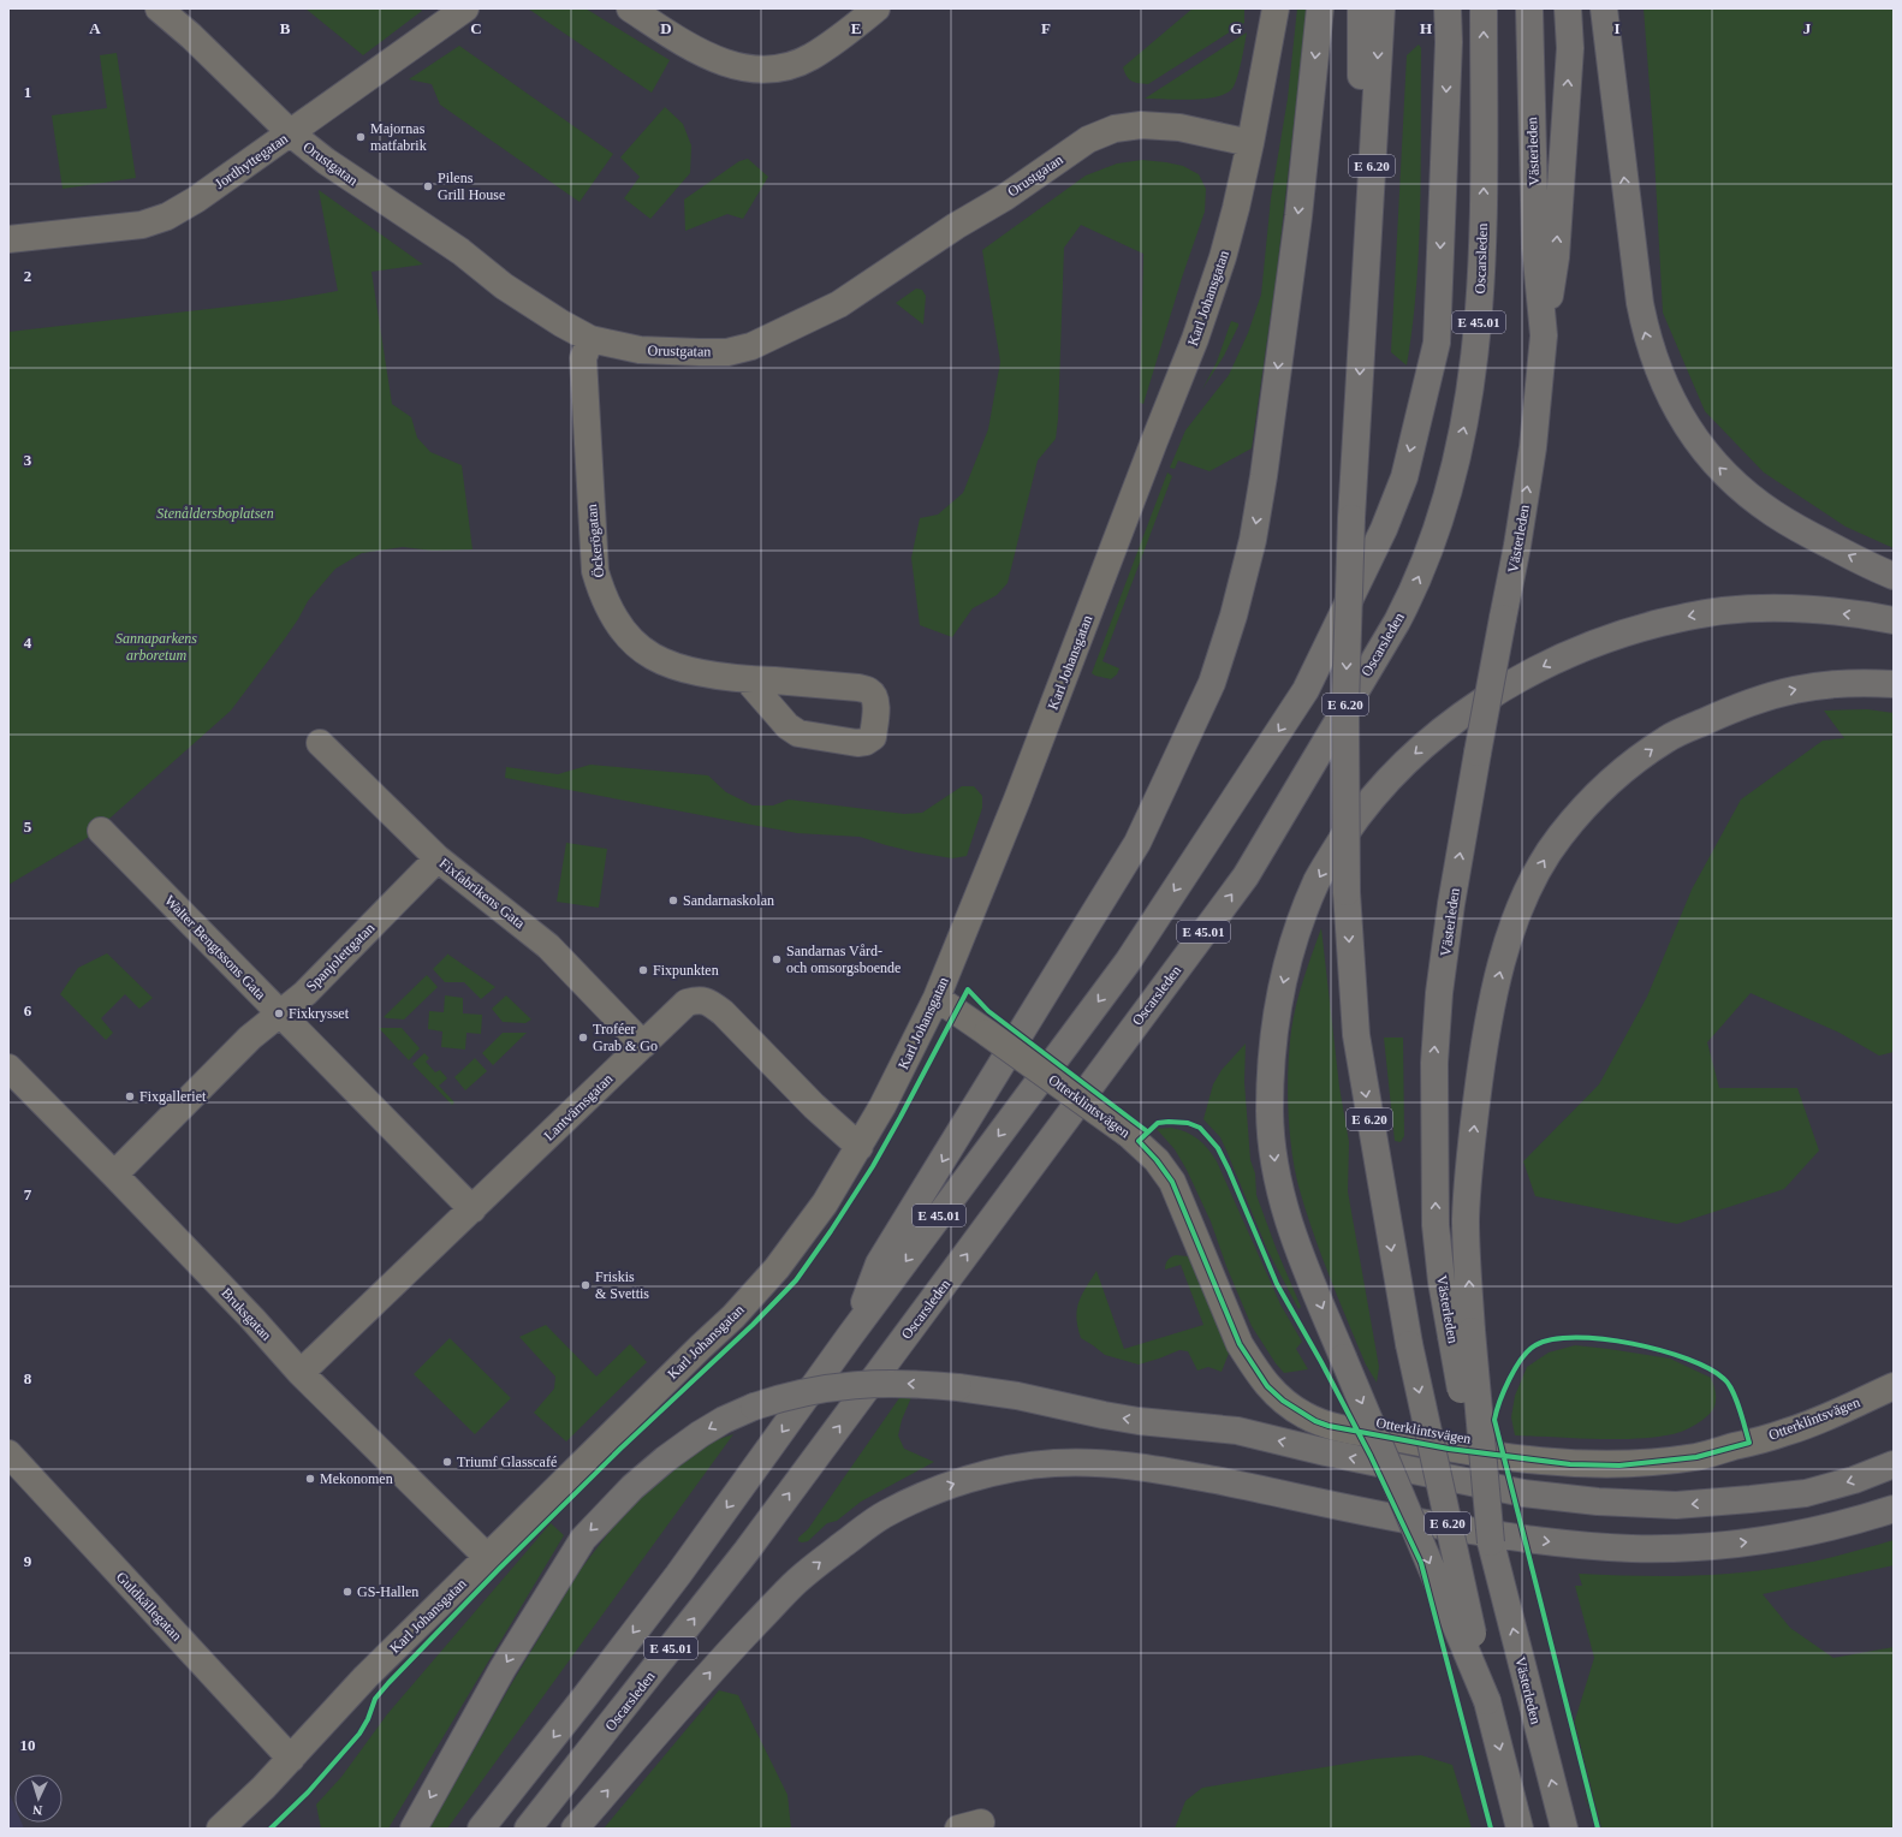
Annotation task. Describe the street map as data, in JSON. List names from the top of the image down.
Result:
{
  "streets": {
    "highway": [
      "Västerleden",
      "E 6.20",
      "Oscarsleden",
      "E 45.01"
    ],
    "street": [
      "Jordhyttegatan",
      "Orustgatan",
      "Karl Johansgatan",
      "Öckerögatan",
      "Fixfabrikens Gata",
      "Walter Bengtssons Gata",
      "Spanjolettgatan",
      "Otterklintsvägen",
      "Lantvärnsgatan",
      "Bruksgatan",
      "Guldkällegatan"
    ]
  },
  "crossings": [
    ["Jordhyttegatan", "Orustgatan"],
    ["Orustgatan", "Karl Johansgatan"],
    ["Orustgatan", "Öckerögatan"],
    ["Karl Johansgatan", "Otterklintsvägen"],
    ["Karl Johansgatan", "Lantvärnsgatan"],
    ["Karl Johansgatan", "Bruksgatan"],
    ["Karl Johansgatan", "Guldkällegatan"],
    ["Fixfabrikens Gata", "Spanjolettgatan"],
    ["Fixfabrikens Gata", "Lantvärnsgatan"],
    ["Walter Bengtssons Gata", "Spanjolettgatan"],
    ["Walter Bengtssons Gata", "Lantvärnsgatan"],
    ["Spanjolettgatan", "Bruksgatan"],
    ["Lantvärnsgatan", "Bruksgatan"]
  ],
  "parks": ["Stenåldersboplatsen", "Sannaparkens arboretum"],
  "places": [
    "Majornas matfabrik",
    "Pilens Grill House",
    "Sandarnaskolan",
    "Sandarnas Vård- och omsorgsboende",
    "Fixpunkten",
    "Fixkrysset",
    "Troféer Grab & Go",
    "Fixgalleriet",
    "Friskis & Svettis",
    "Triumf Glasscafé",
    "Mekonomen",
    "GS-Hallen"
  ],
  "north": "bottom",
  "grid": {
    "columns": [
      "A",
      "B",
      "C",
      "D",
      "E",
      "F",
      "G",
      "H",
      "I",
      "J"
    ],
    "rows": [
      "1",
      "2",
      "3",
      "4",
      "5",
      "6",
      "7",
      "8",
      "9",
      "10"
    ]
  }
}
